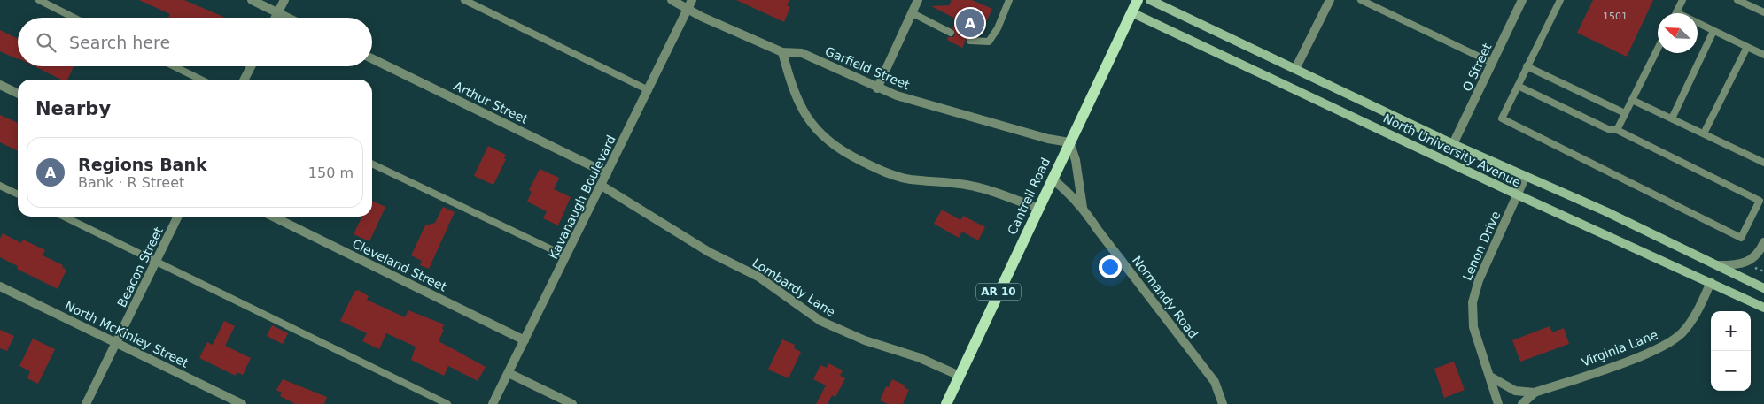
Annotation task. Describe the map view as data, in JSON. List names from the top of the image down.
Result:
{
  "streets": {
    "main road": ["North University Avenue", "Cantrell Road", "AR 10"],
    "street": [
      "O Street",
      "Garfield Street",
      "Arthur Street",
      "Kavanaugh Boulevard",
      "Lenon Drive",
      "Cleveland Street",
      "Beacon Street",
      "Lombardy Lane",
      "Normandy Road",
      "North McKinley Street",
      "Virginia Lane"
    ]
  },
  "crossings": [
    ["O Street", "North University Avenue"],
    ["Garfield Street", "Cantrell Road"],
    ["Garfield Street", "Kavanaugh Boulevard"],
    ["Garfield Street", "Normandy Road"],
    ["Arthur Street", "Kavanaugh Boulevard"],
    ["North University Avenue", "Cantrell Road"],
    ["North University Avenue", "Lenon Drive"],
    ["North University Avenue", "Virginia Lane"],
    ["Cantrell Road", "Lombardy Lane"],
    ["Cantrell Road", "Normandy Road"],
    ["Kavanaugh Boulevard", "Cleveland Street"],
    ["Kavanaugh Boulevard", "Lombardy Lane"],
    ["Lenon Drive", "Virginia Lane"],
    ["Beacon Street", "North McKinley Street"]
  ],
  "house_numbers": ["1501"],
  "north": "top left",
  "page": {
    "pins": "A",
    "search": "Search here",
    "heading": "Nearby",
    "list": [
      {
        "mark": "A",
        "name": "Regions Bank",
        "note": "Bank · R Street",
        "value": "150 m"
      }
    ],
    "map_buttons": ["+", "−"]
  }
}
